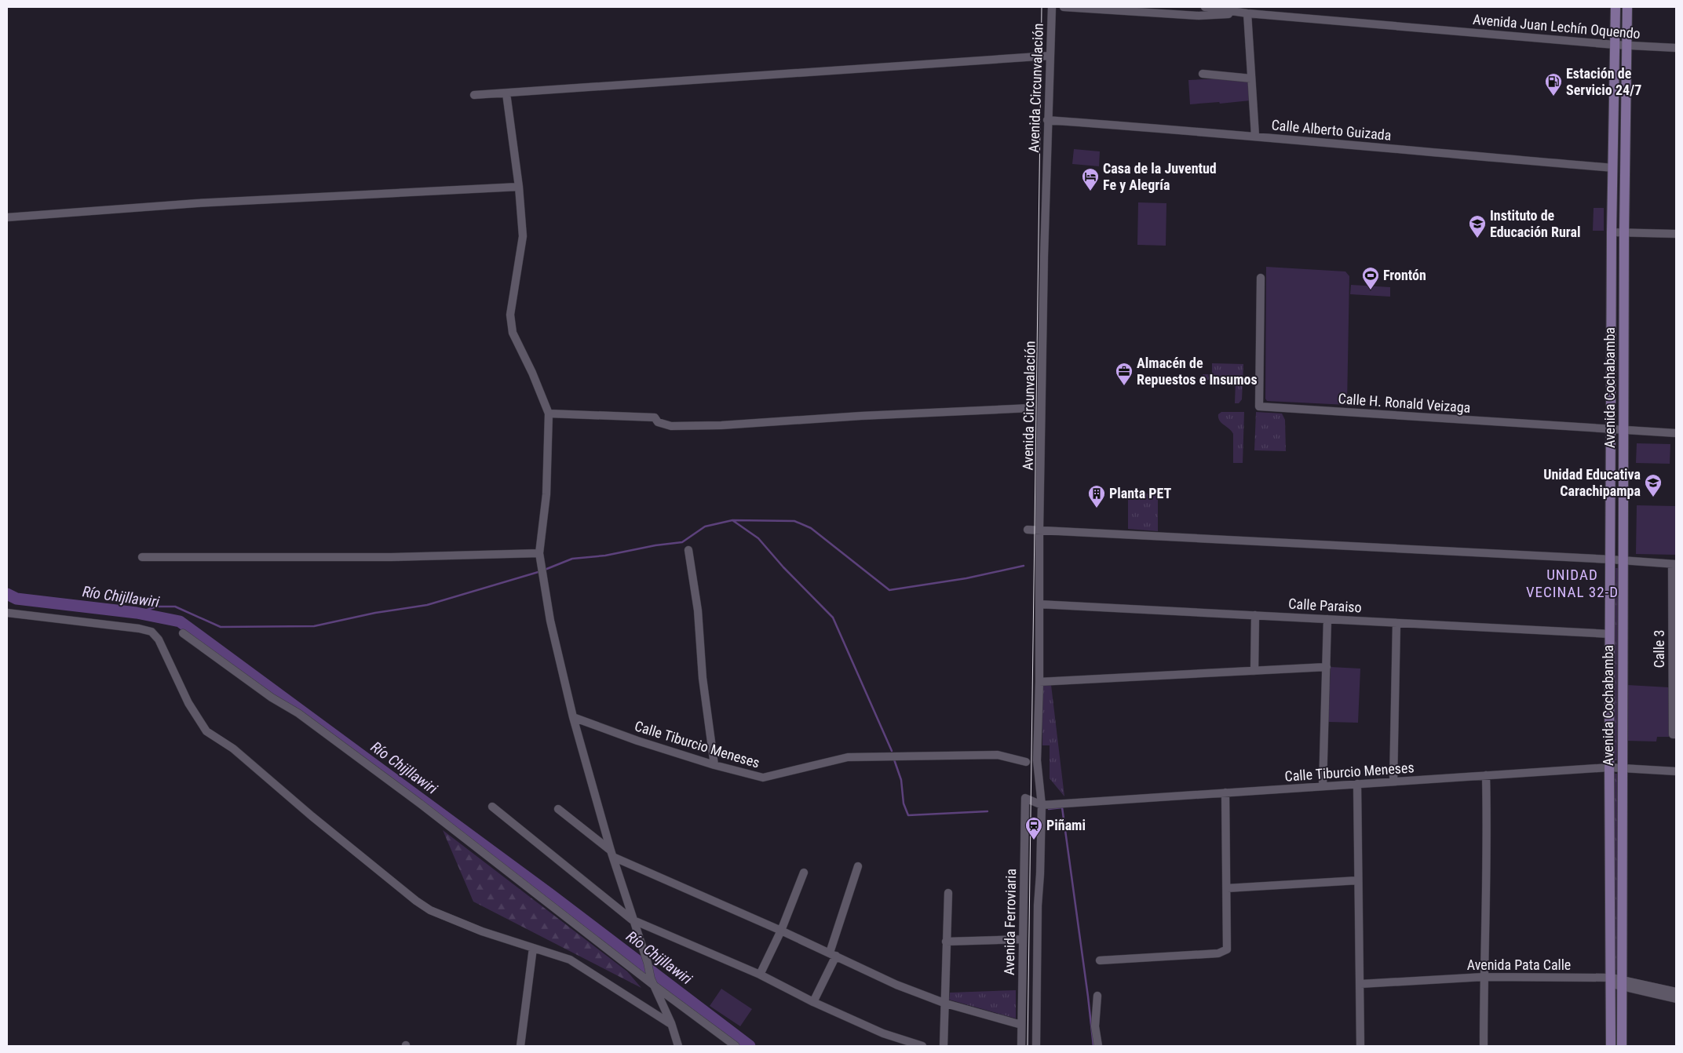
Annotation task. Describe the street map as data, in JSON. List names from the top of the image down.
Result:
{
  "streets": {
    "main road": ["Avenida Cochabamba"],
    "street": [
      "Avenida Juan Lechín Oquendo",
      "Avenida Circunvalación",
      "Calle Alberto Guizada",
      "Calle H. Ronald Veizaga",
      "Calle Paraiso",
      "Calle 3",
      "Calle Tiburcio Meneses",
      "Avenida Ferroviaria",
      "Avenida Pata Calle"
    ]
  },
  "crossings": [
    ["Avenida Juan Lechín Oquendo", "Avenida Cochabamba"],
    ["Avenida Circunvalación", "Calle Alberto Guizada"],
    ["Avenida Circunvalación", "Calle Paraiso"],
    ["Avenida Circunvalación", "Calle Tiburcio Meneses"],
    ["Avenida Circunvalación", "Avenida Ferroviaria"],
    ["Calle Alberto Guizada", "Avenida Cochabamba"],
    ["Avenida Cochabamba", "Calle H. Ronald Veizaga"],
    ["Avenida Cochabamba", "Calle Paraiso"],
    ["Avenida Cochabamba", "Calle Tiburcio Meneses"],
    ["Avenida Cochabamba", "Avenida Pata Calle"],
    ["Calle Tiburcio Meneses", "Avenida Ferroviaria"]
  ],
  "districts": ["UNIDAD VECINAL 32-D"],
  "water": ["Río Chijllawiri"],
  "places": {
    "fuel station": ["Estación de Servicio 24/7"],
    "hotel": ["Casa de la Juventud Fe y Alegría"],
    "school or university": ["Instituto de Educación Rural", "Unidad Educativa Carachipampa"],
    "sports": ["Frontón"],
    "office": ["Almacén de Repuestos e Insumos"],
    "building": ["Planta PET"],
    "station": ["Piñami"]
  }
}
